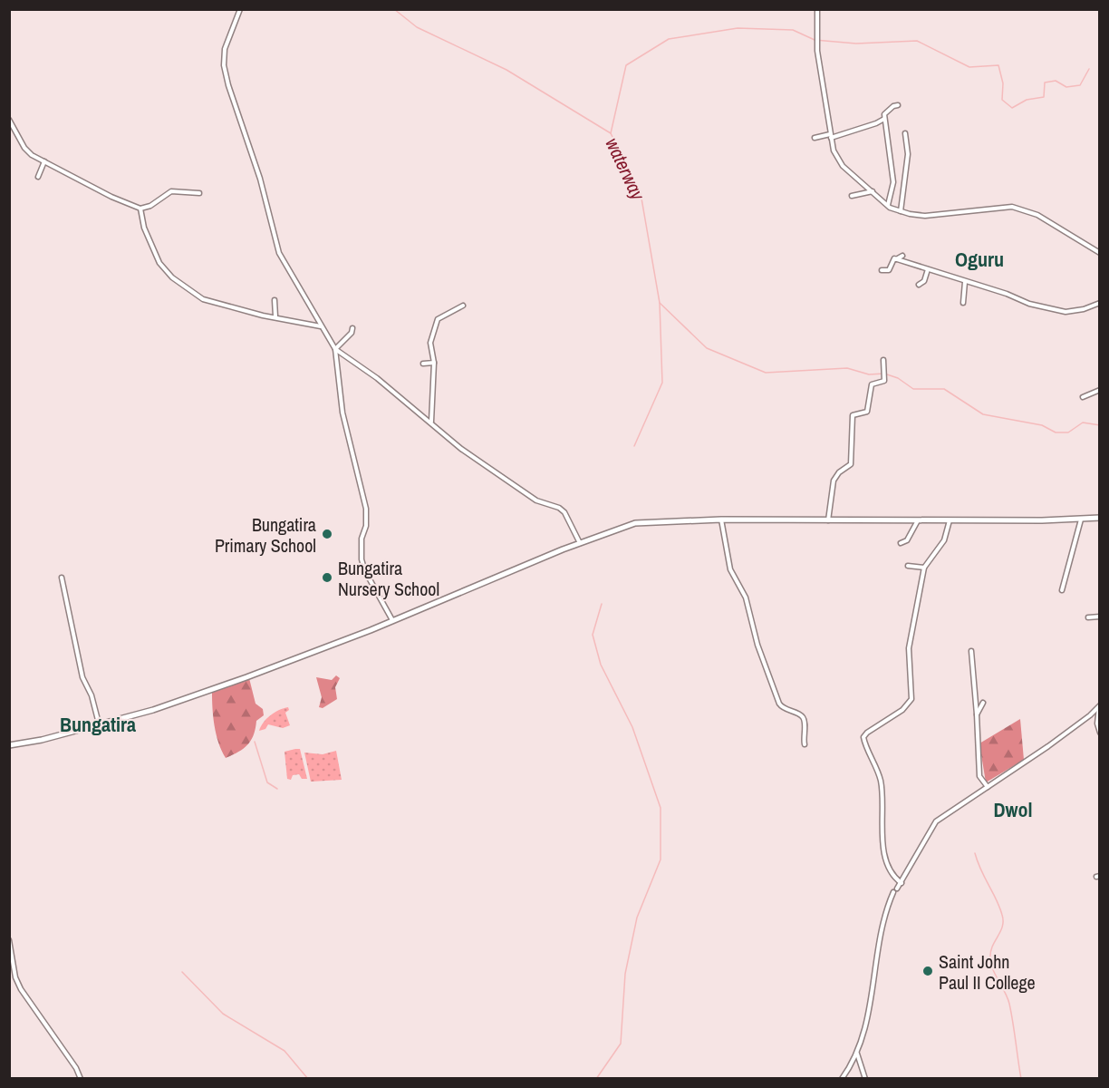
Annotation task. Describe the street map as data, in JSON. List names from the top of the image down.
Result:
{
  "districts": ["Oguru", "Bungatira", "Dwol"],
  "water": ["waterway"],
  "places": ["Bungatira Primary School", "Bungatira Nursery School", "Saint John Paul II College"]
}
